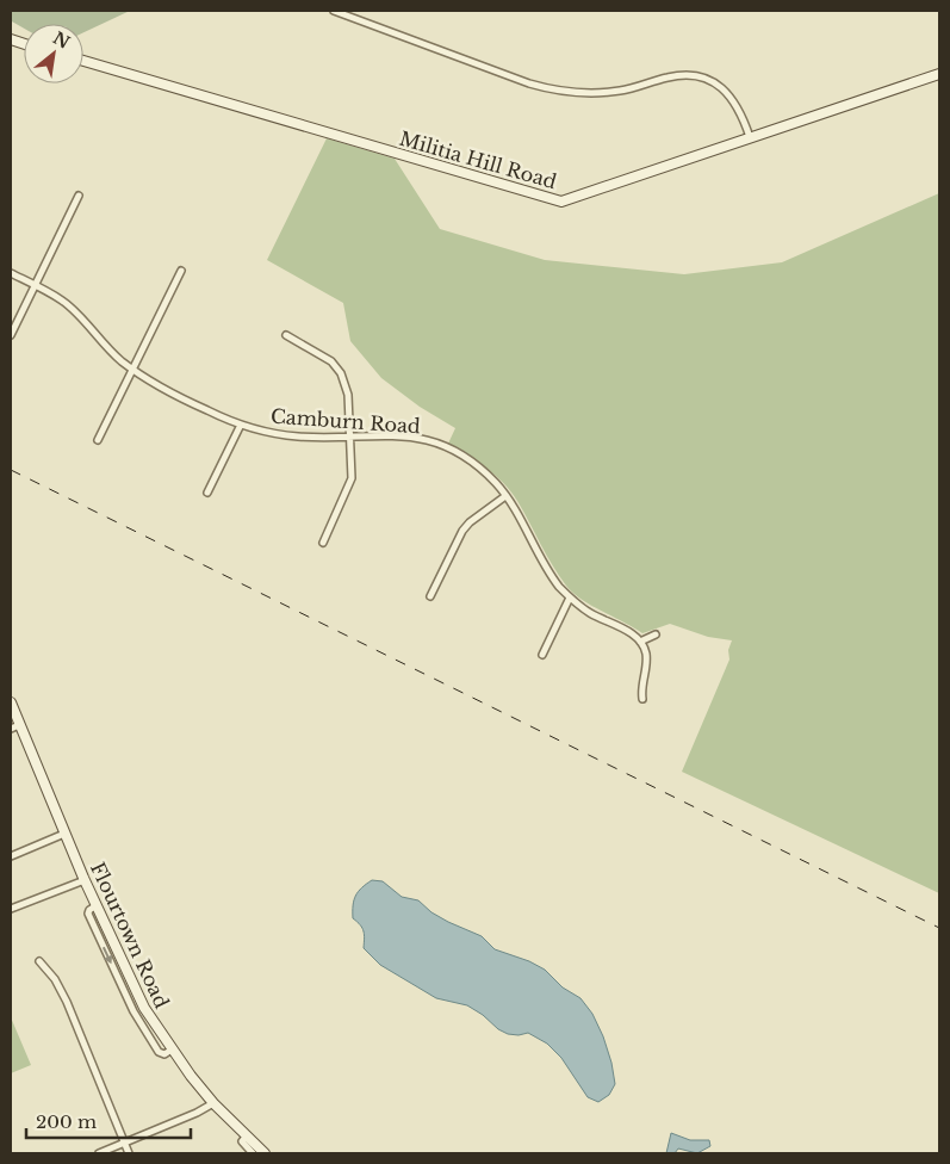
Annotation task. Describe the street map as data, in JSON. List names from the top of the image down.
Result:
{
  "streets": {
    "street": ["Militia Hill Road", "Camburn Road", "Flourtown Road"]
  },
  "scale_bar": "200 m",
  "north": "top right"
}
